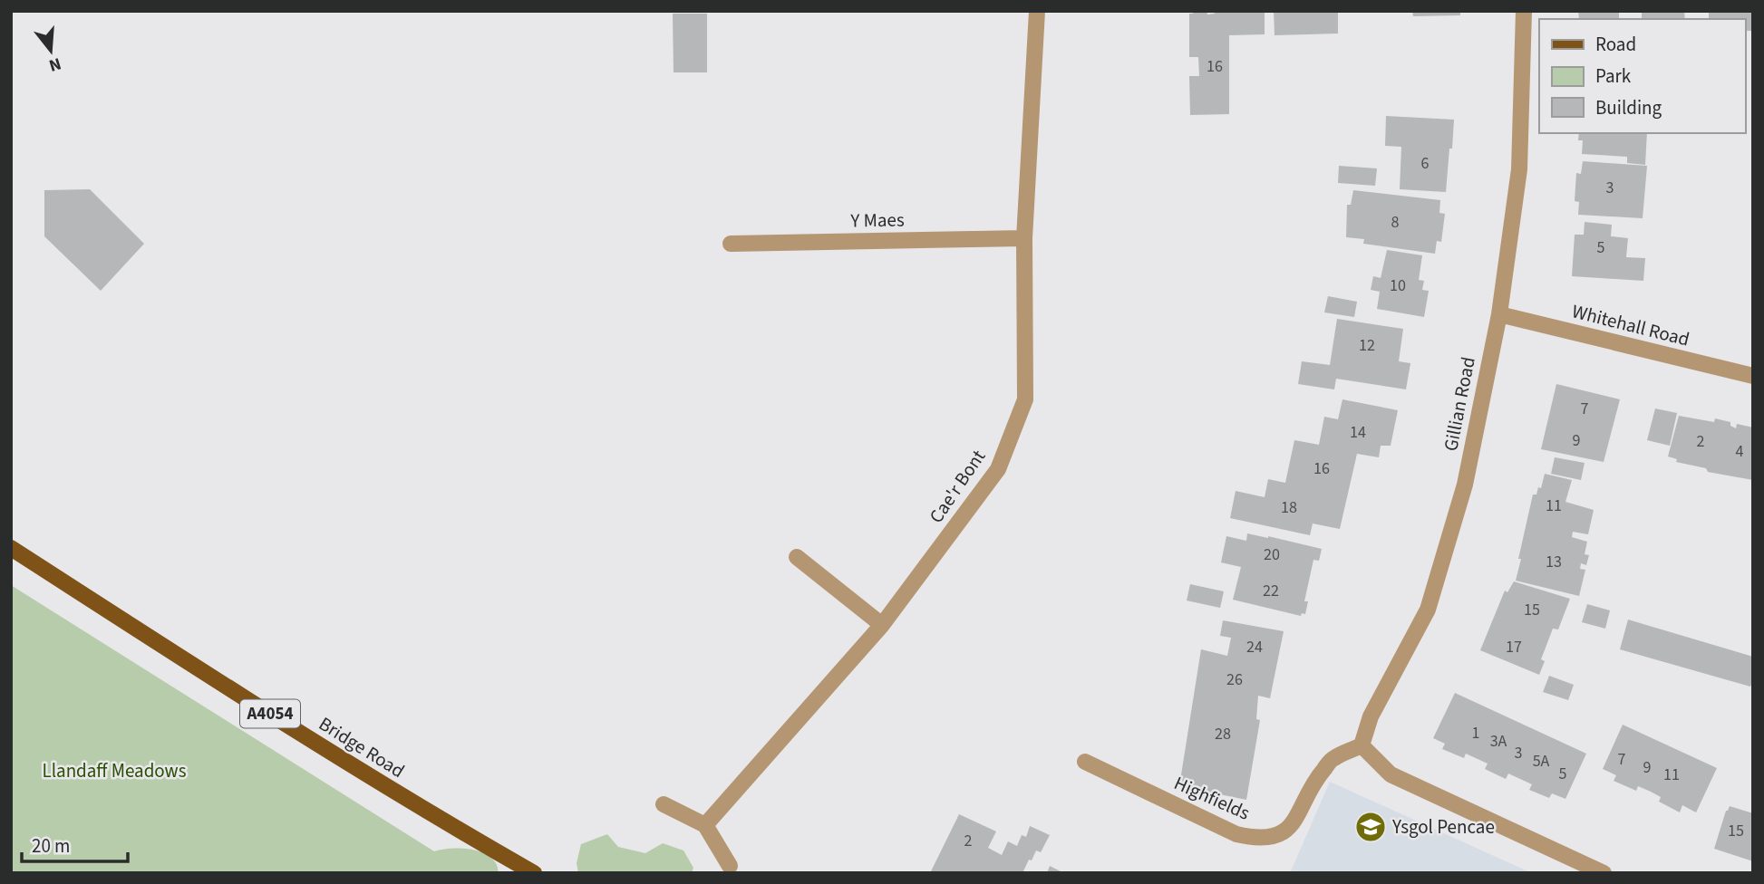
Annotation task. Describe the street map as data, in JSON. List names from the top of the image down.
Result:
{
  "streets": {
    "main road": ["A4054", "Bridge Road"],
    "street": [
      "Y Maes",
      "Whitehall Road",
      "Gillian Road",
      "Cae'r Bont",
      "Highfields"
    ]
  },
  "crossings": [
    ["Y Maes", "Cae'r Bont"],
    ["Whitehall Road", "Gillian Road"],
    ["Gillian Road", "Highfields"]
  ],
  "parks": ["Llandaff Meadows"],
  "places": {
    "school or university": ["Ysgol Pencae"]
  },
  "house_numbers": [
    "16",
    "6",
    "3",
    "8",
    "5",
    "10",
    "12",
    "7",
    "14",
    "9",
    "2",
    "4",
    "16",
    "11",
    "18",
    "20",
    "13",
    "22",
    "15",
    "24",
    "17",
    "26",
    "1",
    "28",
    "3A",
    "3",
    "7",
    "5A",
    "9",
    "5",
    "11",
    "15",
    "2"
  ],
  "legend": ["Road", "Park", "Building"],
  "scale_bar": "20 m",
  "north": "bottom"
}
